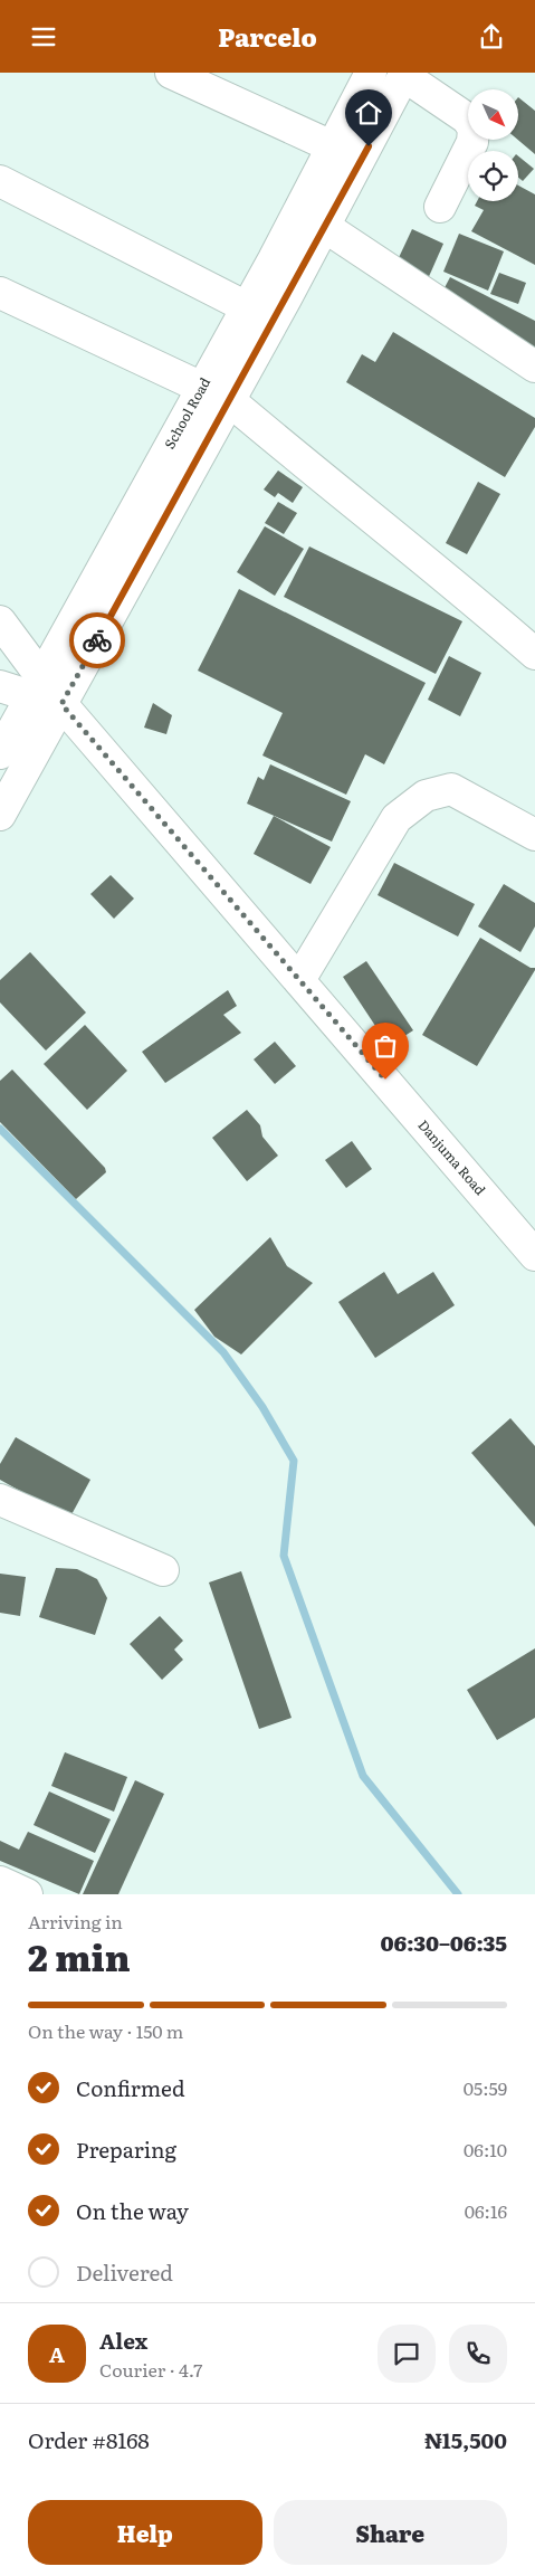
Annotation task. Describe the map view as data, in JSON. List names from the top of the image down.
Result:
{
  "streets": {
    "main road": ["School Road", "Danjuma Road"]
  },
  "crossings": [
    ["School Road", "Danjuma Road"]
  ],
  "north": "bottom right",
  "page": {
    "header": "Parcelo",
    "heading": ["2 min", "Arriving in", "06:30–06:35"],
    "panel": [
      "Alex",
      "Courier · 4.7",
      "Order #8168",
      "₦15,500"
    ],
    "bar": "On the way · 150 m",
    "list": [
      ["Confirmed", "05:59"],
      ["Preparing", "06:10"],
      ["On the way", "06:16"],
      "Delivered"
    ],
    "round": "A",
    "buttons": ["Help", "Share"]
  }
}
